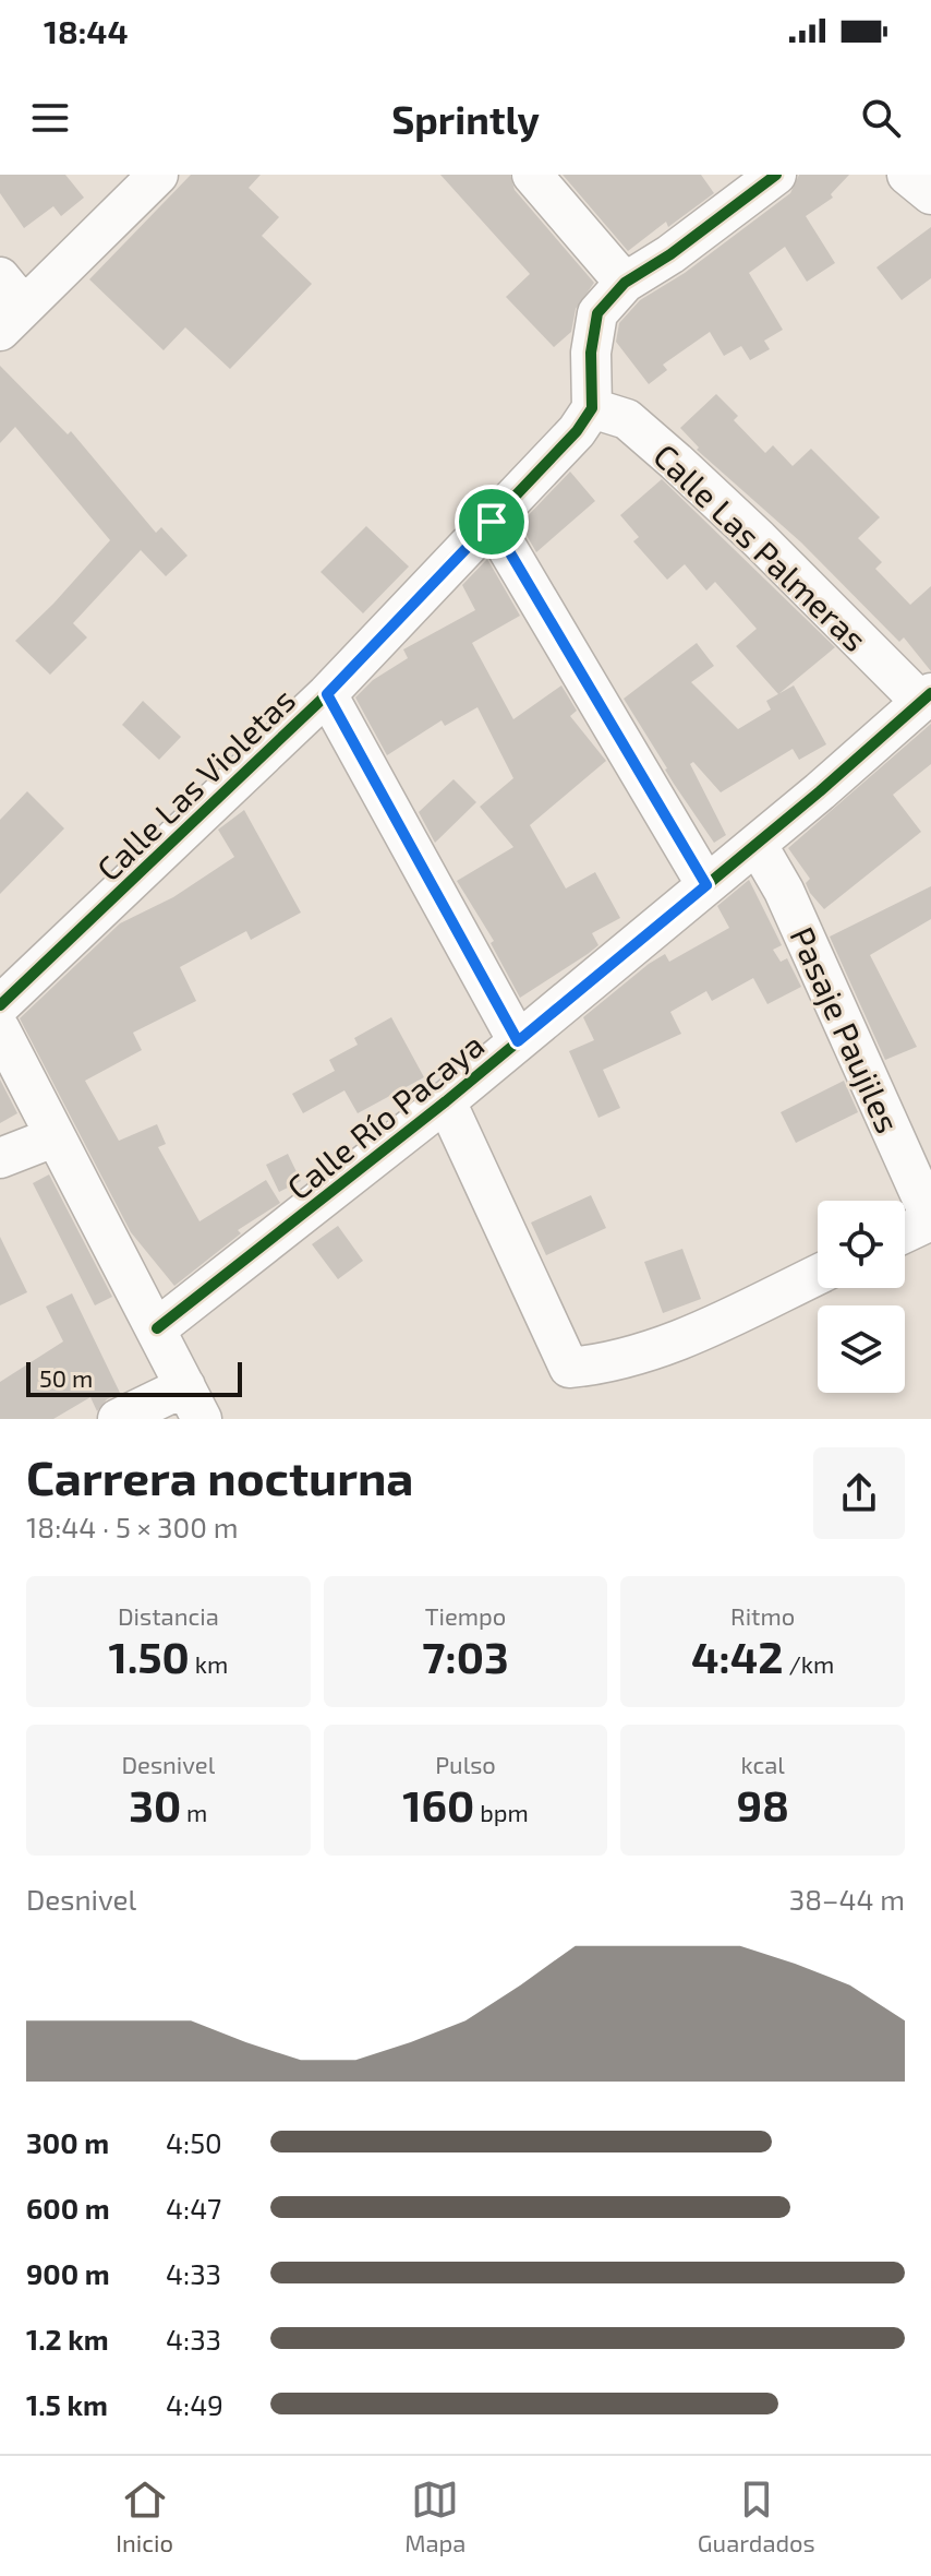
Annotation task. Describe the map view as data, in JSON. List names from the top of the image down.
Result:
{
  "streets": {
    "street": [
      "Calle Las Palmeras",
      "Calle Las Violetas",
      "Pasaje Paujiles",
      "Calle Río Pacaya"
    ]
  },
  "crossings": [
    ["Calle Las Palmeras", "Calle Las Violetas"],
    ["Calle Las Palmeras", "Calle Río Pacaya"],
    ["Pasaje Paujiles", "Calle Río Pacaya"]
  ],
  "scale_bar": "50 m",
  "page": {
    "status": "18:44",
    "header": "Sprintly",
    "scale": "50 m",
    "heading": ["Carrera nocturna", "18:44 · 5 × 300 m"],
    "stats": [
      ["Distancia", "1.50 km"],
      ["Tiempo", "7:03"],
      ["Ritmo", "4:42 /km"],
      ["Desnivel", "30 m"],
      ["Pulso", "160 bpm"],
      ["kcal", "98"]
    ],
    "chart": ["Desnivel", "38–44 m"],
    "list": [
      {
        "name": "300 m",
        "note": "4:50"
      },
      {
        "name": "600 m",
        "note": "4:47"
      },
      {
        "name": "900 m",
        "note": "4:33"
      },
      {
        "name": "1.2 km",
        "note": "4:33"
      },
      {
        "name": "1.5 km",
        "note": "4:49"
      }
    ],
    "tabs": ["Inicio", "Mapa", "Guardados"]
  }
}
